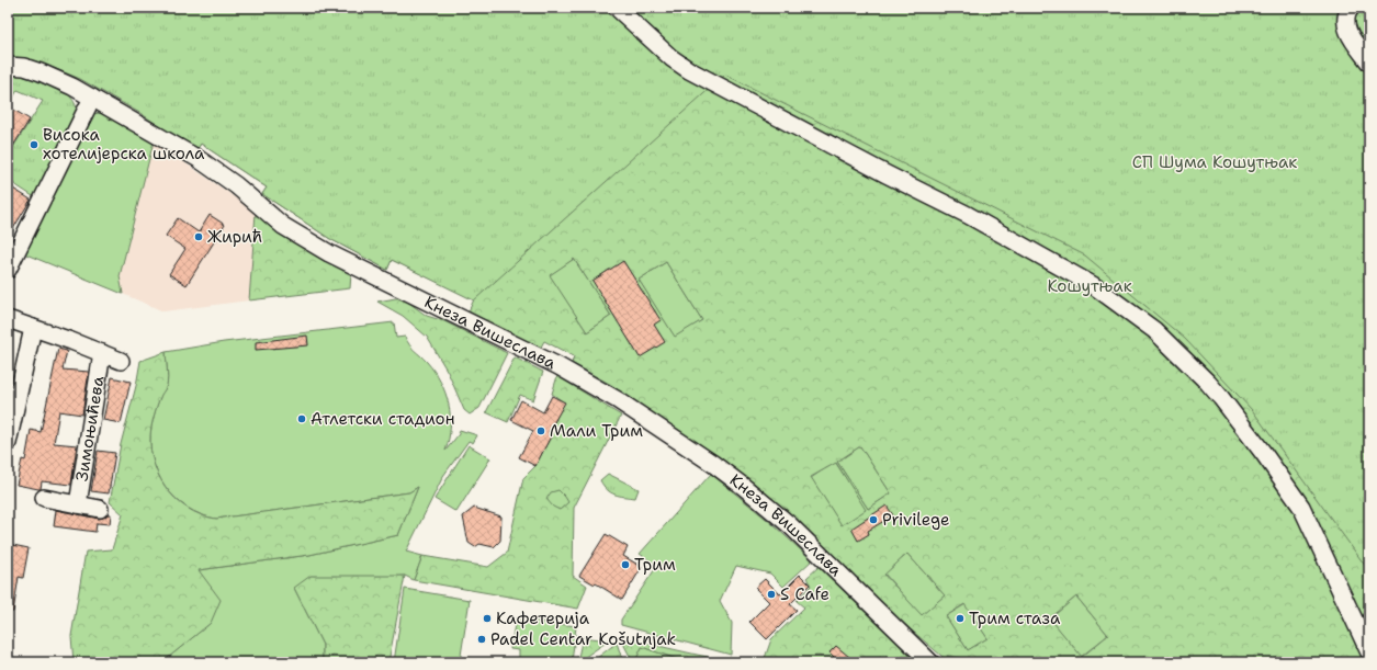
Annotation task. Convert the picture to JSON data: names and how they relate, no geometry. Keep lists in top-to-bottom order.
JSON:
{
  "streets": {
    "street": ["Кнеза Вишеслава", "Зимоњићева"]
  },
  "parks": ["СП Шума Кошутњак", "Кошутњак"],
  "places": [
    "Висока хотелијерска школа",
    "Жирић",
    "Атлетски стадион",
    "Мали Трим",
    "Privilege",
    "Трим",
    "S Cafe",
    "Кафетерија",
    "Трим стаза",
    "Padel Centar Košutnjak"
  ]
}
